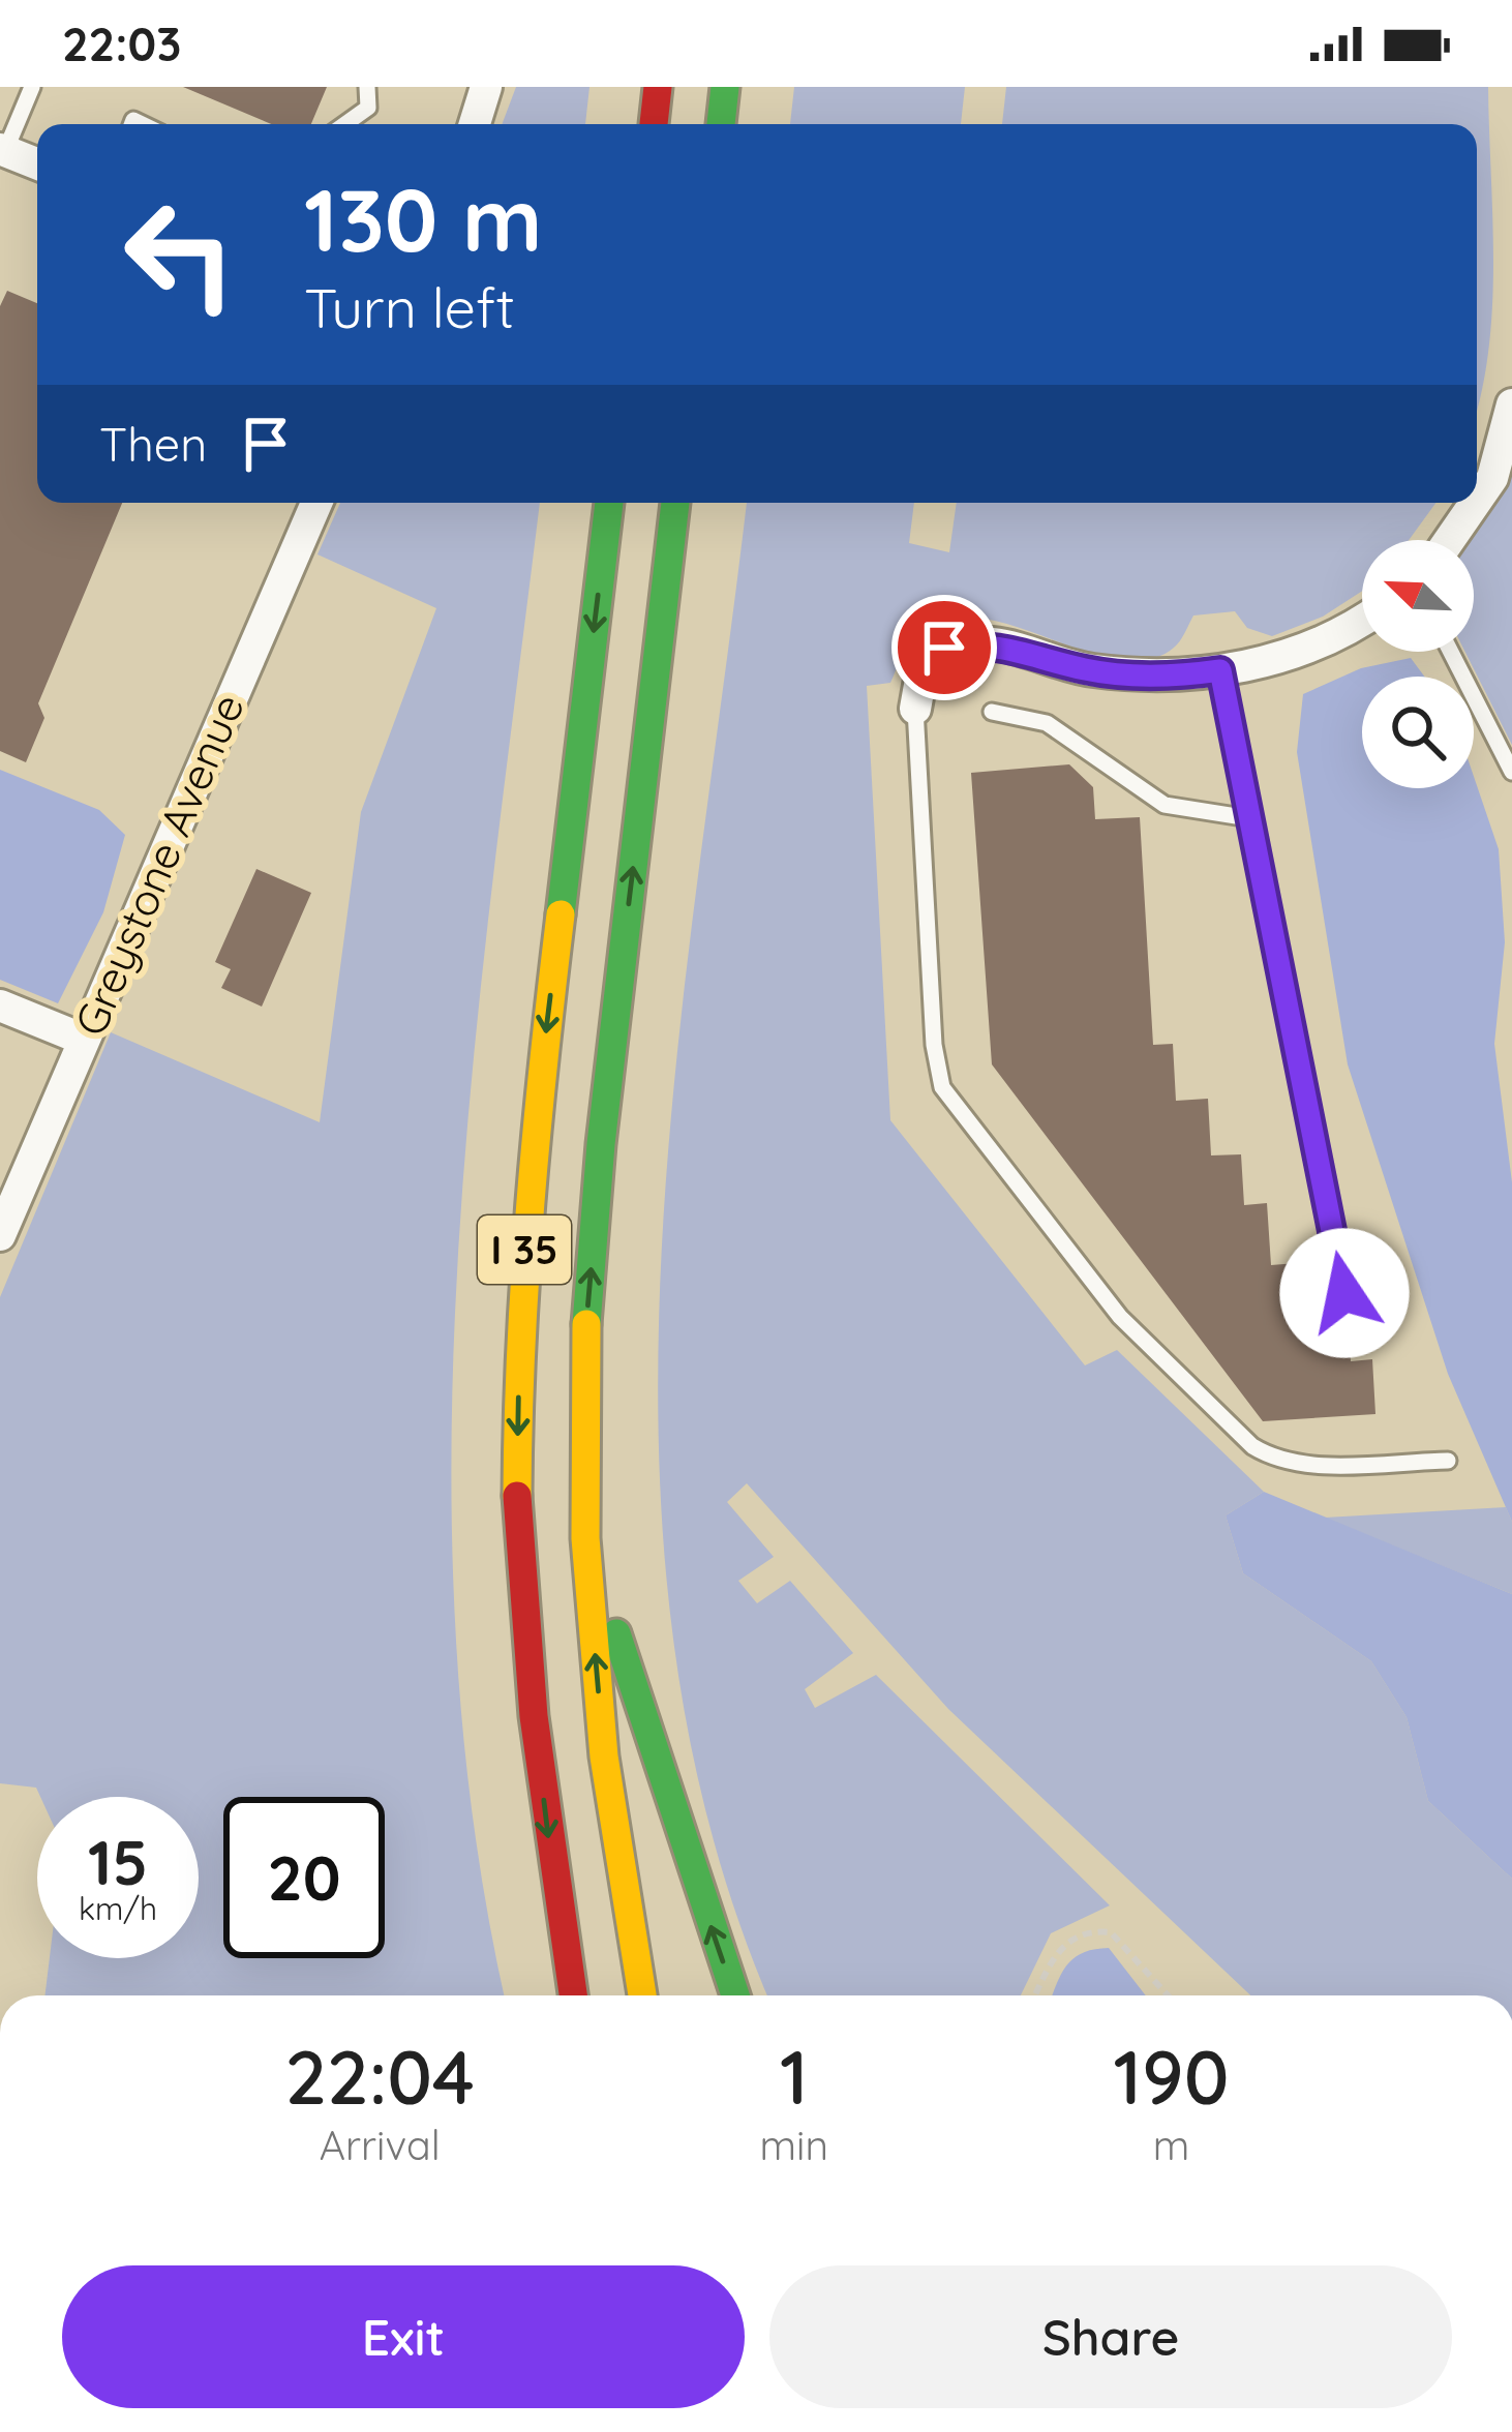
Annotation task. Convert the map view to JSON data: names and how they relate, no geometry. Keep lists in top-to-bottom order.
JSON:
{
  "streets": {
    "highway": ["I 35"],
    "street": ["Greystone Avenue"]
  },
  "north": "top left",
  "page": {
    "status": "22:03",
    "turn": ["130 m", "Turn left"],
    "then": "Then",
    "speed": "15 km/h",
    "limit": "20",
    "eta": [
      "22:04",
      "Arrival",
      "1",
      "min",
      "190",
      "m"
    ],
    "buttons": ["Exit", "Share"]
  }
}
